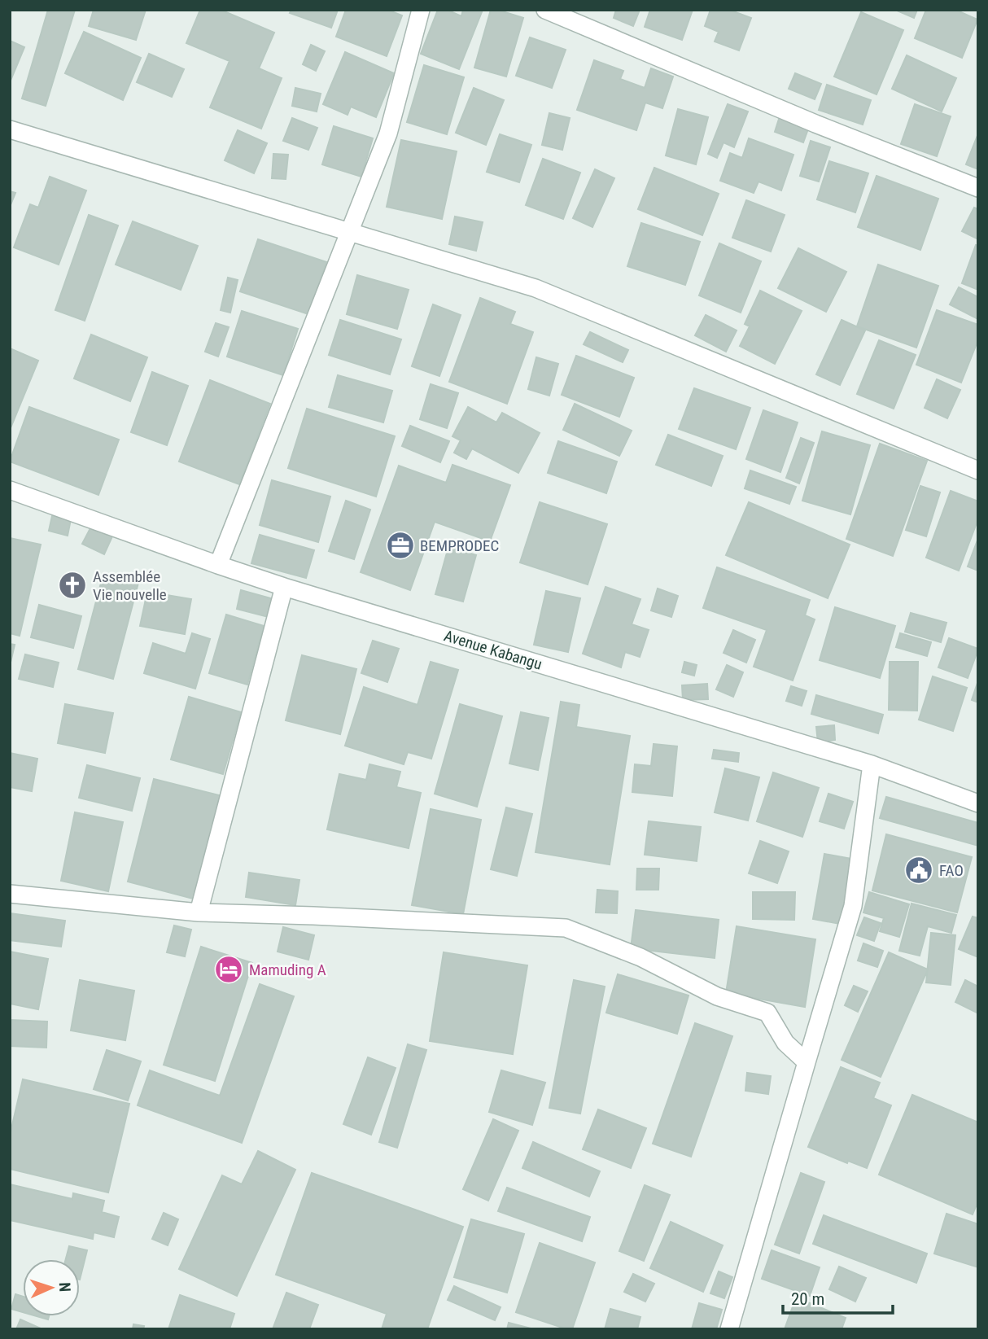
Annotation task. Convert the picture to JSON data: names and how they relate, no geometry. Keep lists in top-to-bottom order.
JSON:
{
  "streets": {
    "street": ["Avenue Kabangu"]
  },
  "places": {
    "office": ["BEMPRODEC"],
    "church": ["Assemblée Vie nouvelle"],
    "public building": ["FAO"],
    "hotel": ["Mamuding A"]
  },
  "scale_bar": "20 m",
  "north": "right"
}
